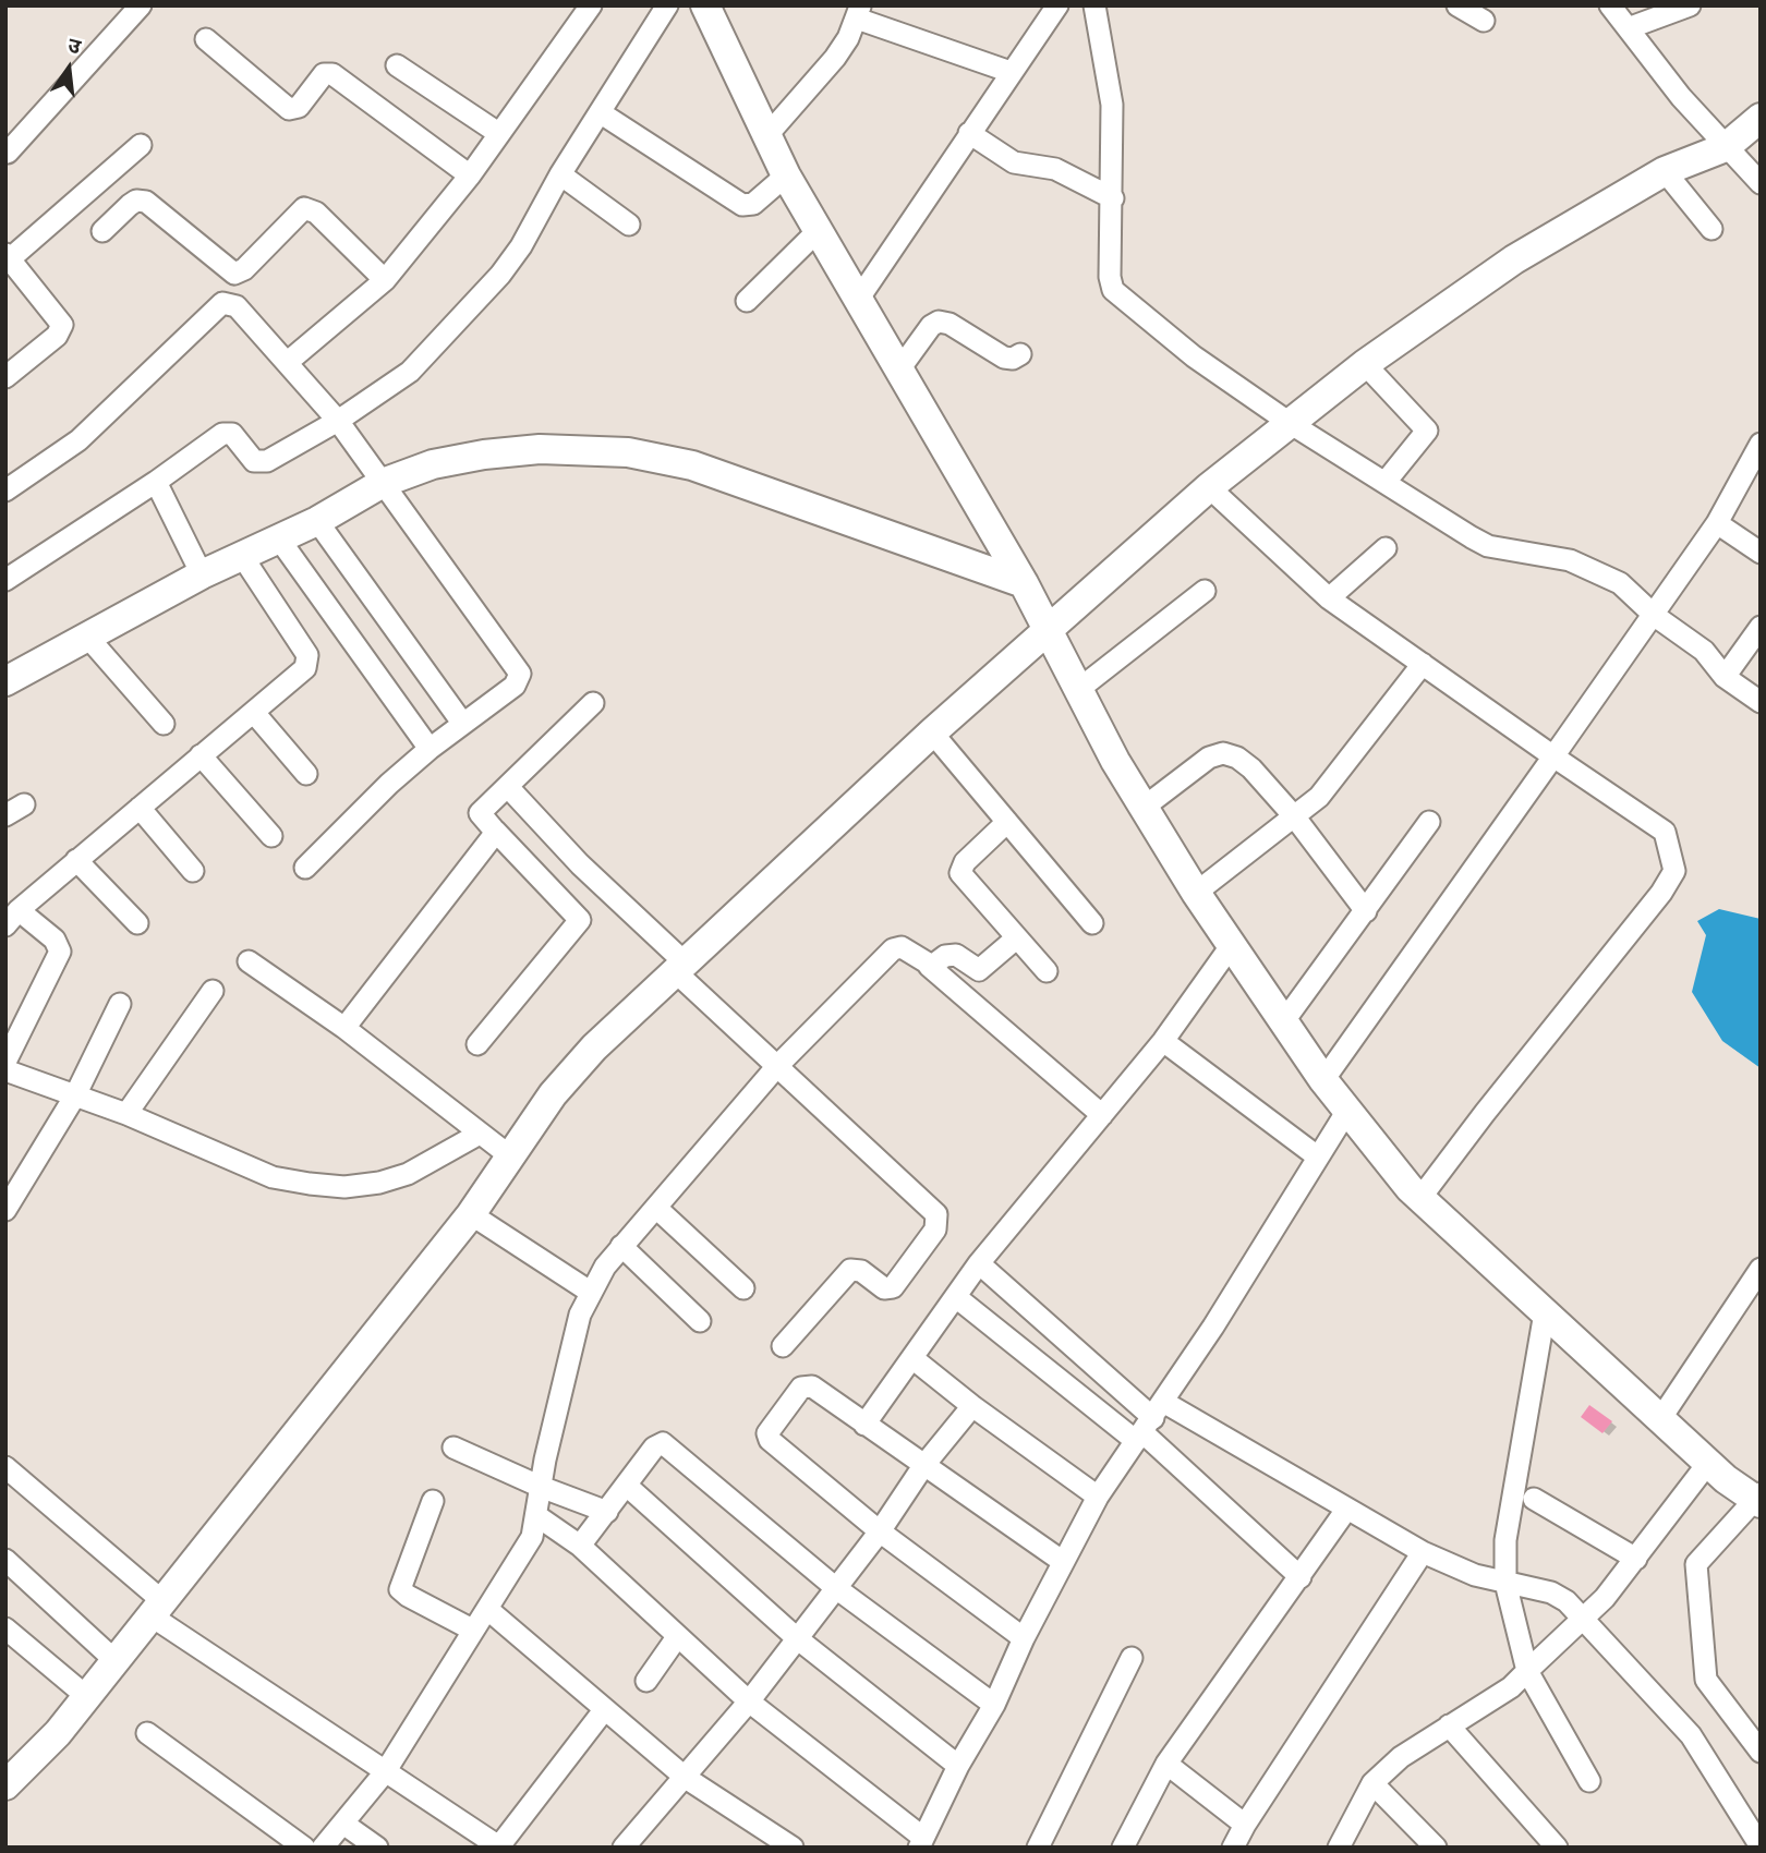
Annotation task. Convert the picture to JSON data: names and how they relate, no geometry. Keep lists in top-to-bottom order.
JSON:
{
  "north": "top"
}
